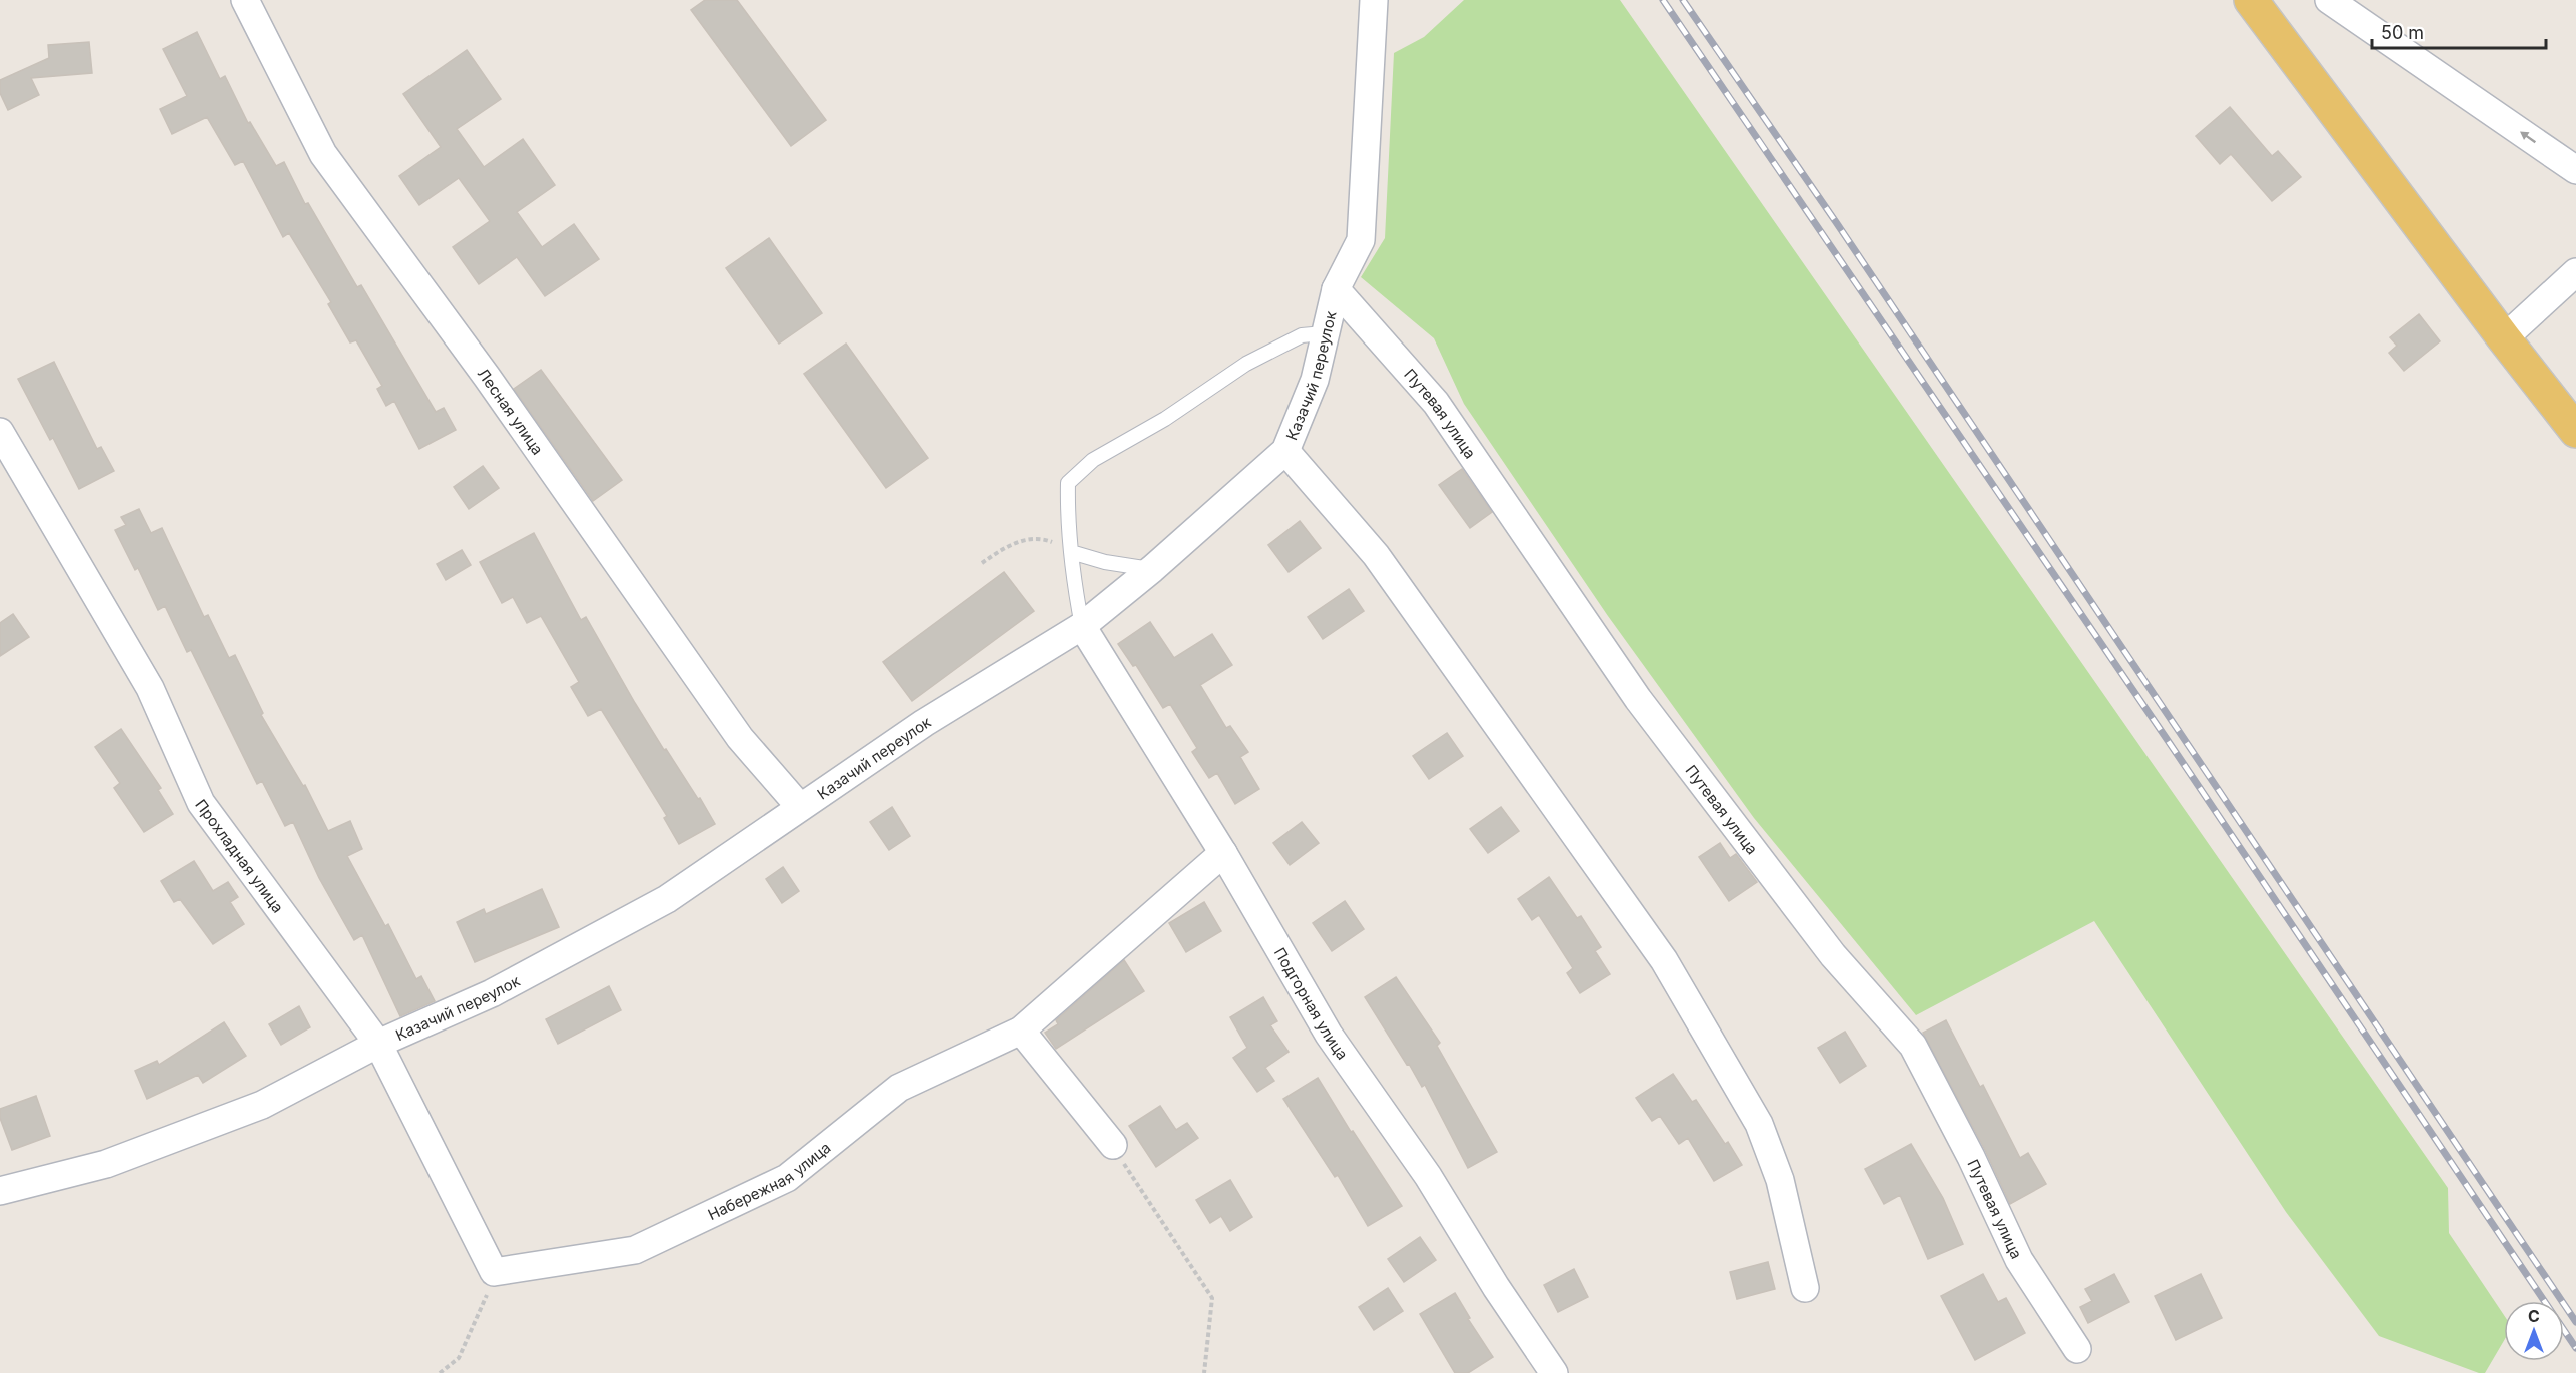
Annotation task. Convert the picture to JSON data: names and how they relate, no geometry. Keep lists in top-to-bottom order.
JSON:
{
  "streets": {
    "street": [
      "Казачий переулок",
      "Лесная улица",
      "Путевая улица",
      "Прохладная улица",
      "Подгорная улица",
      "Набережная улица"
    ]
  },
  "crossings": [
    ["Казачий переулок", "Лесная улица"],
    ["Казачий переулок", "Путевая улица"],
    ["Казачий переулок", "Прохладная улица"],
    ["Казачий переулок", "Подгорная улица"],
    ["Прохладная улица", "Набережная улица"],
    ["Подгорная улица", "Набережная улица"]
  ],
  "scale_bar": "50 m",
  "north": "top"
}
